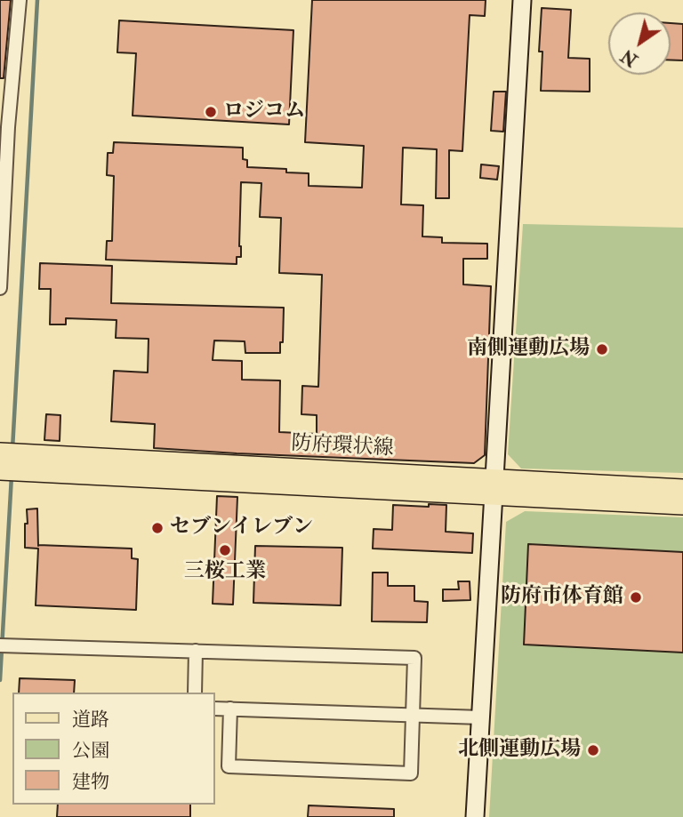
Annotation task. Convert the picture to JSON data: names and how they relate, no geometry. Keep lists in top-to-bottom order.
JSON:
{
  "streets": {
    "main road": ["防府環状線"]
  },
  "places": [
    "ロジコム",
    "南側運動広場",
    "セブンイレブン",
    "三桜工業",
    "防府市体育館",
    "北側運動広場"
  ],
  "legend": ["道路", "公園", "建物"],
  "north": "bottom left"
}
